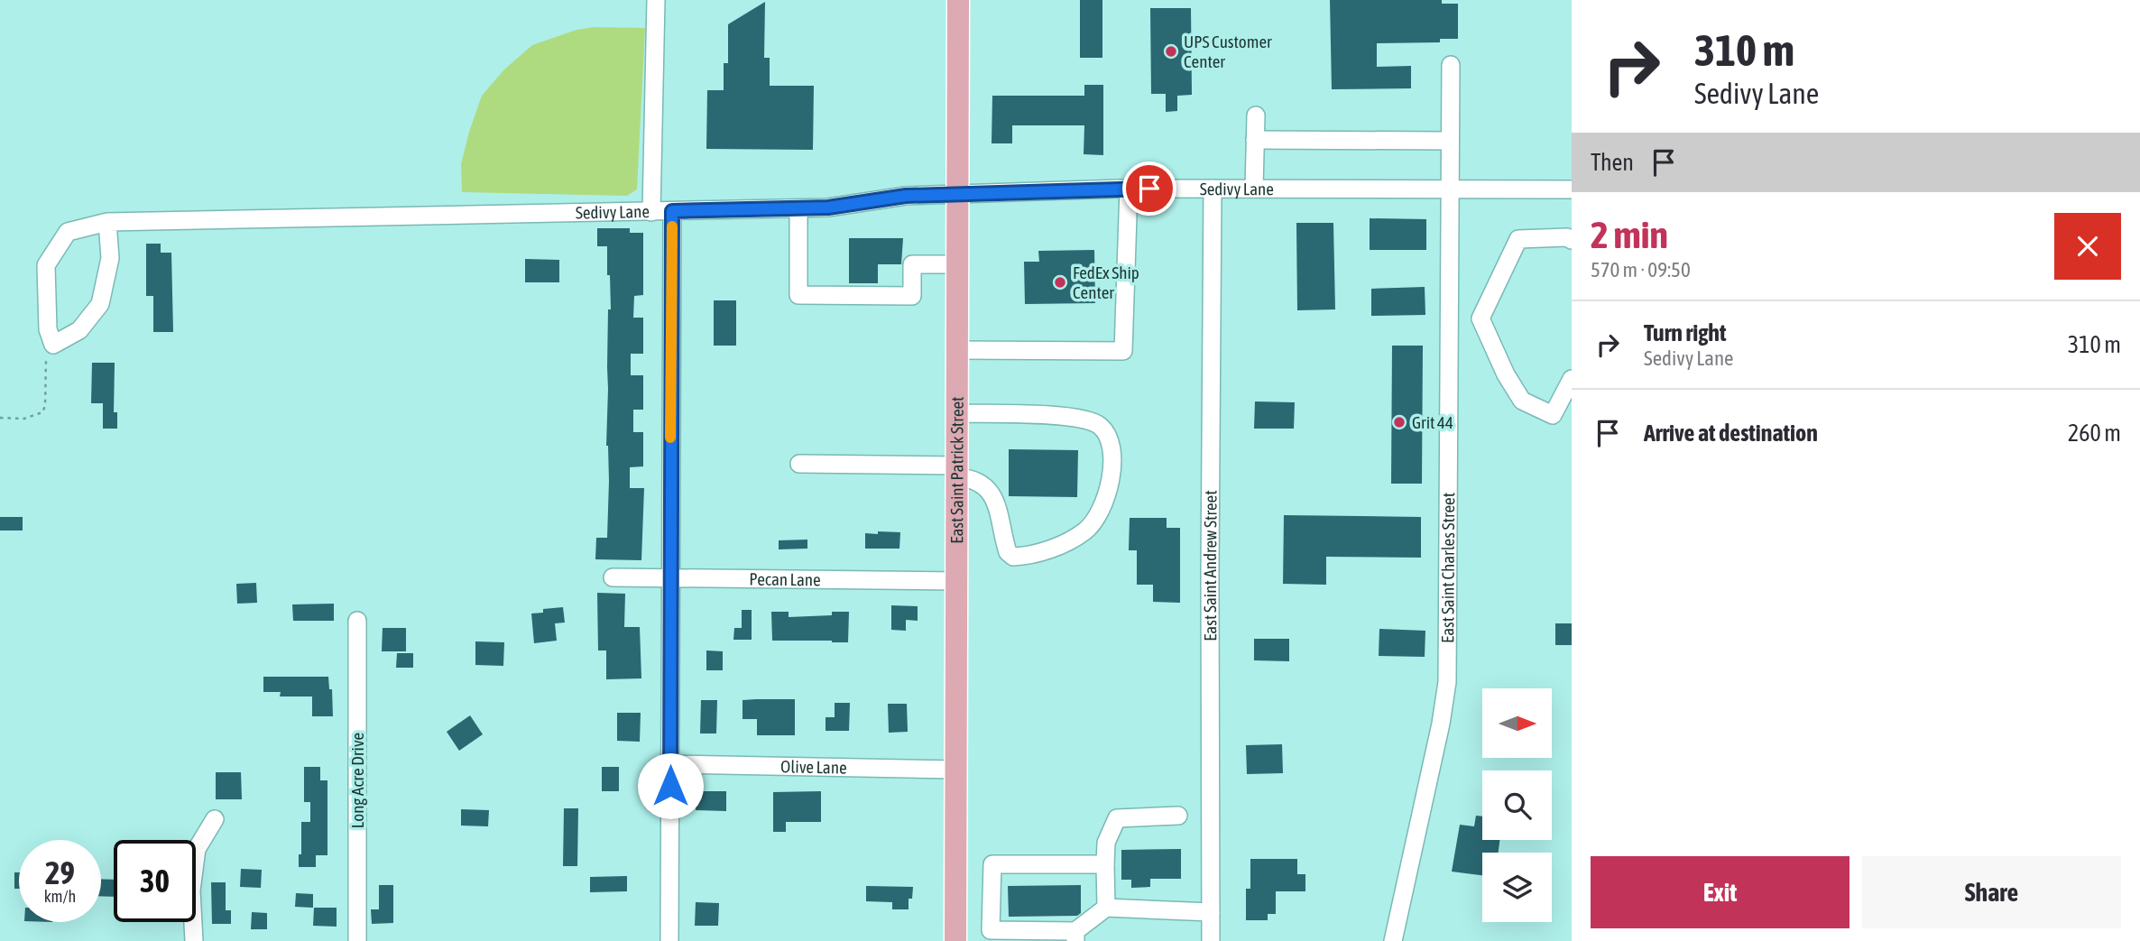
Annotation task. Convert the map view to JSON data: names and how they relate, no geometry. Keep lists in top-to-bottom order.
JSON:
{
  "streets": {
    "main road": ["East Saint Patrick Street"],
    "street": [
      "Sedivy Lane",
      "East Saint Andrew Street",
      "East Saint Charles Street",
      "Pecan Lane",
      "Olive Lane",
      "Long Acre Drive"
    ]
  },
  "crossings": [
    ["Sedivy Lane", "East Saint Patrick Street"],
    ["Sedivy Lane", "East Saint Andrew Street"],
    ["Sedivy Lane", "East Saint Charles Street"],
    ["East Saint Patrick Street", "Pecan Lane"],
    ["East Saint Patrick Street", "Olive Lane"]
  ],
  "places": ["UPS Customer Center", "FedEx Ship Center", "Grit 44"],
  "north": "right",
  "page": {
    "turn": ["310 m", "Sedivy Lane"],
    "then": "Then",
    "heading": ["2 min", "570 m · 09:50"],
    "list": [
      {
        "name": "Turn right",
        "note": "Sedivy Lane",
        "value": "310 m"
      },
      {
        "name": "Arrive at destination",
        "value": "260 m"
      }
    ],
    "speed": "29 km/h",
    "limit": "30",
    "buttons": ["Exit", "Share"]
  }
}
